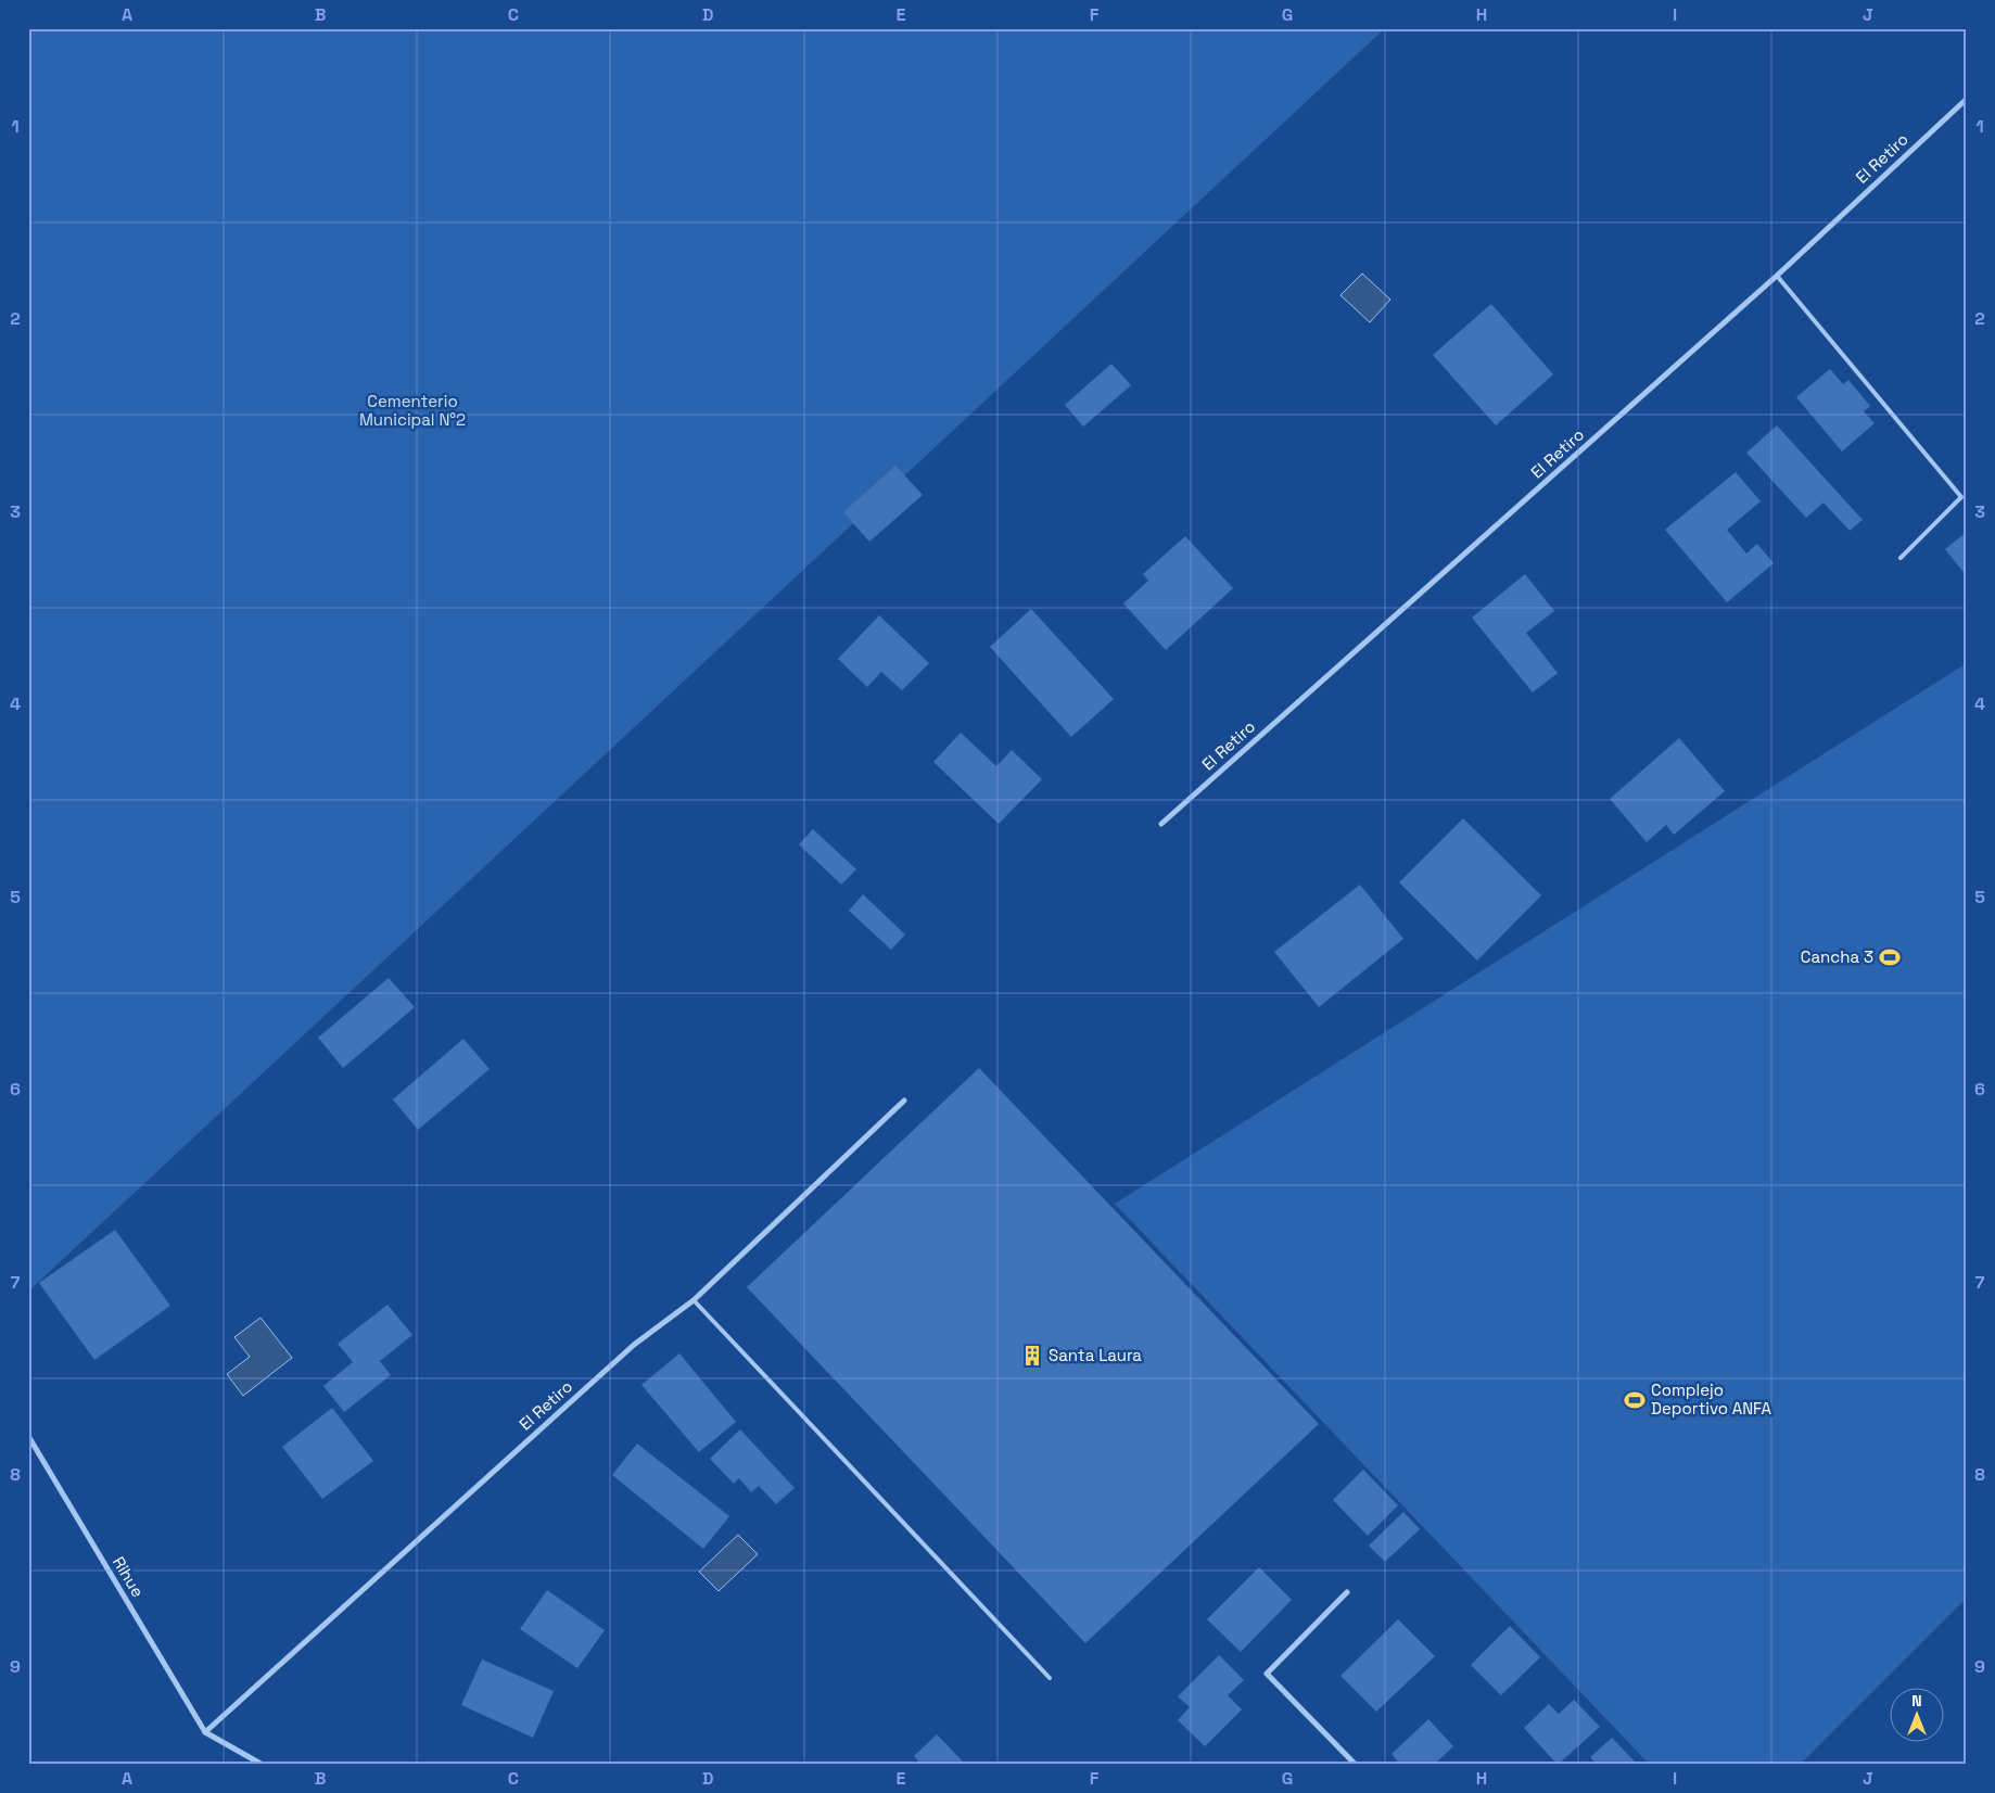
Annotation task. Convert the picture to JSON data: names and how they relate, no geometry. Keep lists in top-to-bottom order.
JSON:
{
  "streets": {
    "street": ["El Retiro", "Rihue"]
  },
  "crossings": [
    ["El Retiro", "Rihue"]
  ],
  "parks": ["Cementerio Municipal N°2"],
  "places": {
    "sports": ["Cancha 3", "Complejo Deportivo ANFA"],
    "building": ["Santa Laura"]
  },
  "north": "top",
  "grid": {
    "columns": [
      "A",
      "B",
      "C",
      "D",
      "E",
      "F",
      "G",
      "H",
      "I",
      "J"
    ],
    "rows": [
      "1",
      "2",
      "3",
      "4",
      "5",
      "6",
      "7",
      "8",
      "9"
    ]
  }
}
